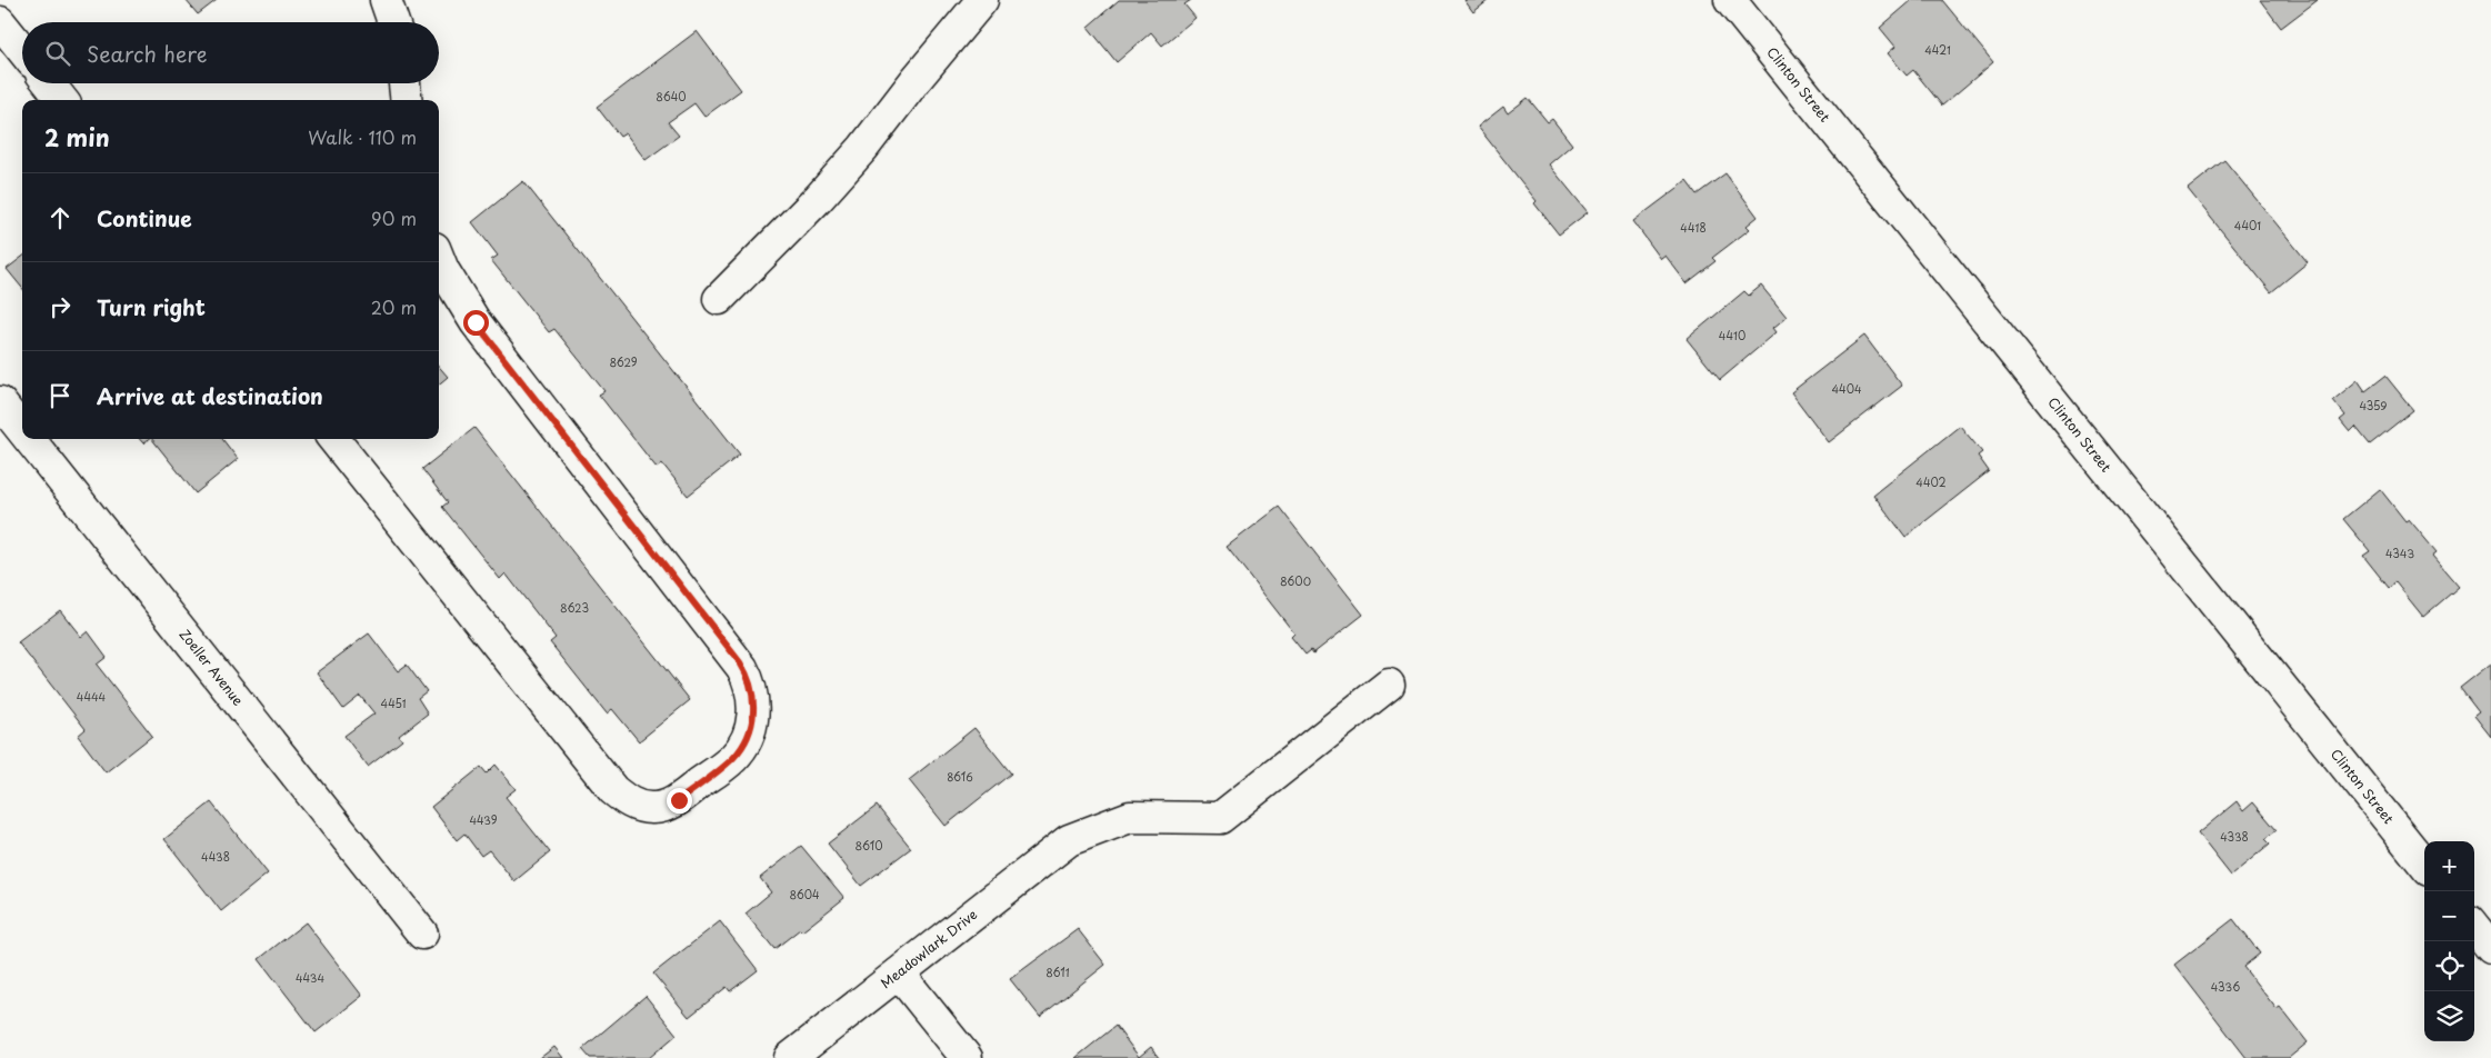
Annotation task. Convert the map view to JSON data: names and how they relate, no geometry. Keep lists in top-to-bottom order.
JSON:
{
  "streets": {
    "street": ["Clinton Street", "Zoeller Avenue", "Meadowlark Drive"]
  },
  "house_numbers": [
    "4421",
    "8640",
    "4401",
    "4418",
    "4410",
    "8629",
    "4404",
    "4359",
    "4402",
    "4343",
    "8600",
    "8623",
    "4444",
    "4451",
    "8616",
    "4439",
    "4338",
    "8610",
    "4438",
    "8604",
    "8611",
    "4434",
    "4336"
  ],
  "page": {
    "search": "Search here",
    "heading": ["2 min", "Walk · 110 m"],
    "list": [
      ["Continue", "90 m"],
      ["Turn right", "20 m"],
      "Arrive at destination"
    ],
    "map_buttons": ["+", "−"]
  }
}
